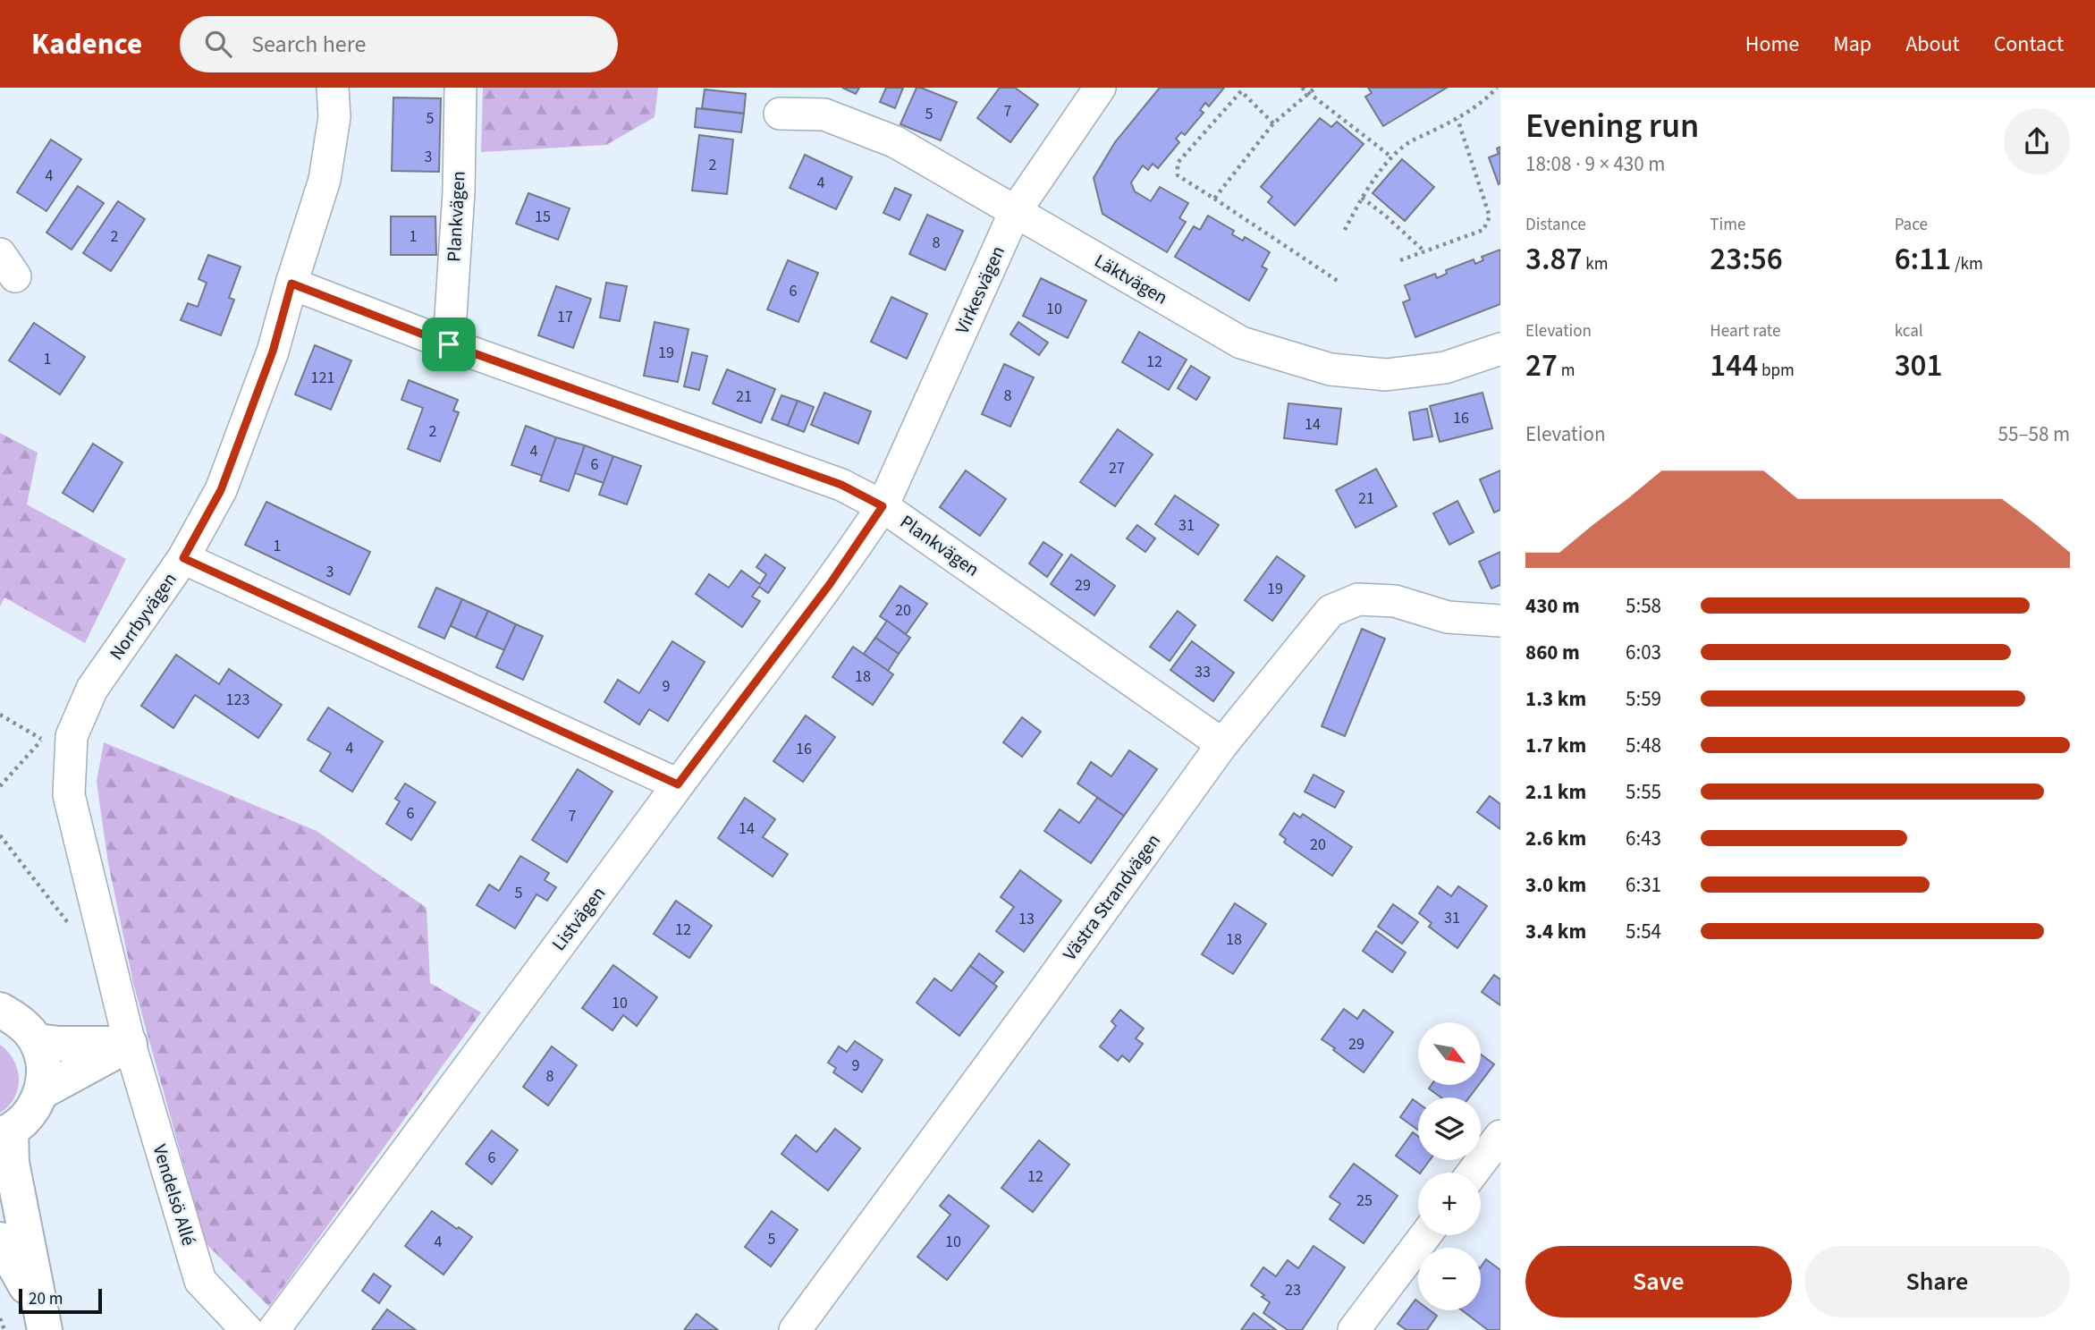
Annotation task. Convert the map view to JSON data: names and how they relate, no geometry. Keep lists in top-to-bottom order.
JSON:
{
  "streets": {
    "street": [
      "Plankvägen",
      "Läktvägen",
      "Virkesvägen",
      "Norrbyvägen",
      "Västra Strandvägen",
      "Listvägen",
      "Vendelsö Allé"
    ]
  },
  "crossings": [
    ["Plankvägen", "Virkesvägen"],
    ["Plankvägen", "Norrbyvägen"],
    ["Plankvägen", "Västra Strandvägen"],
    ["Plankvägen", "Listvägen"],
    ["Läktvägen", "Virkesvägen"],
    ["Virkesvägen", "Listvägen"],
    ["Norrbyvägen", "Vendelsö Allé"]
  ],
  "house_numbers": [
    "7",
    "5",
    "5",
    "3",
    "2",
    "4",
    "4",
    "15",
    "2",
    "1",
    "8",
    "6",
    "10",
    "17",
    "19",
    "1",
    "12",
    "121",
    "8",
    "21",
    "16",
    "14",
    "2",
    "4",
    "6",
    "27",
    "21",
    "31",
    "1",
    "3",
    "29",
    "19",
    "20",
    "33",
    "18",
    "9",
    "123",
    "4",
    "16",
    "6",
    "7",
    "14",
    "20",
    "5",
    "31",
    "13",
    "12",
    "18",
    "10",
    "29",
    "9",
    "8",
    "6",
    "12",
    "25",
    "5",
    "4",
    "10",
    "23"
  ],
  "scale_bar": "20 m",
  "north": "bottom right",
  "page": {
    "header": "Kadence",
    "search": "Search here",
    "nav": [
      "Home",
      "Map",
      "About",
      "Contact"
    ],
    "heading": ["Evening run", "18:08 · 9 × 430 m"],
    "stats": [
      ["Distance", "3.87 km"],
      ["Time", "23:56"],
      ["Pace", "6:11 /km"],
      ["Elevation", "27 m"],
      ["Heart rate", "144 bpm"],
      ["kcal", "301"]
    ],
    "chart": ["Elevation", "55–58 m"],
    "list": [
      {
        "name": "430 m",
        "note": "5:58"
      },
      {
        "name": "860 m",
        "note": "6:03"
      },
      {
        "name": "1.3 km",
        "note": "5:59"
      },
      {
        "name": "1.7 km",
        "note": "5:48"
      },
      {
        "name": "2.1 km",
        "note": "5:55"
      },
      {
        "name": "2.6 km",
        "note": "6:43"
      },
      {
        "name": "3.0 km",
        "note": "6:31"
      },
      {
        "name": "3.4 km",
        "note": "5:54"
      }
    ],
    "map_buttons": ["+", "−"],
    "buttons": ["Save", "Share"],
    "scale": "20 m"
  }
}
